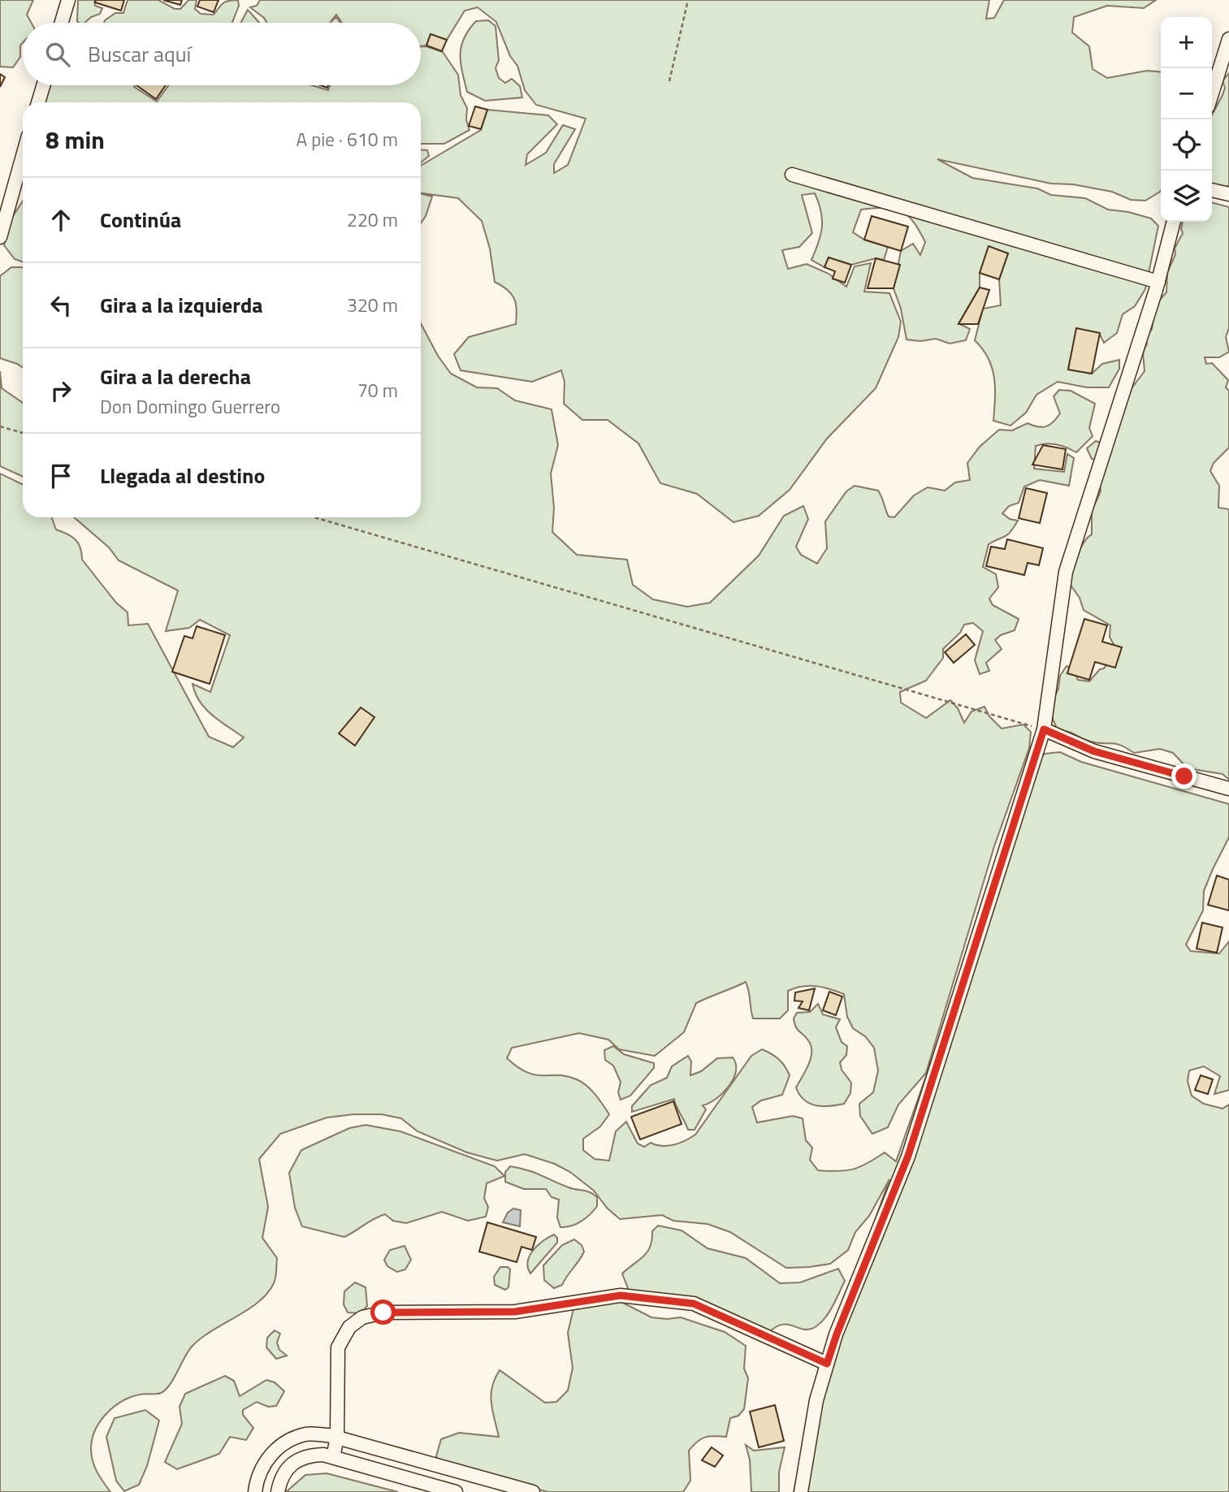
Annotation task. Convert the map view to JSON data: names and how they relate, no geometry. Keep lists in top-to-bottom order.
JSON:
{
  "page": {
    "map_buttons": ["+", "−"],
    "search": "Buscar aquí",
    "heading": ["8 min", "A pie · 610 m"],
    "list": [
      ["Continúa", "220 m"],
      ["Gira a la izquierda", "320 m"],
      ["Gira a la derecha", "Don Domingo Guerrero", "70 m"],
      "Llegada al destino"
    ]
  }
}
